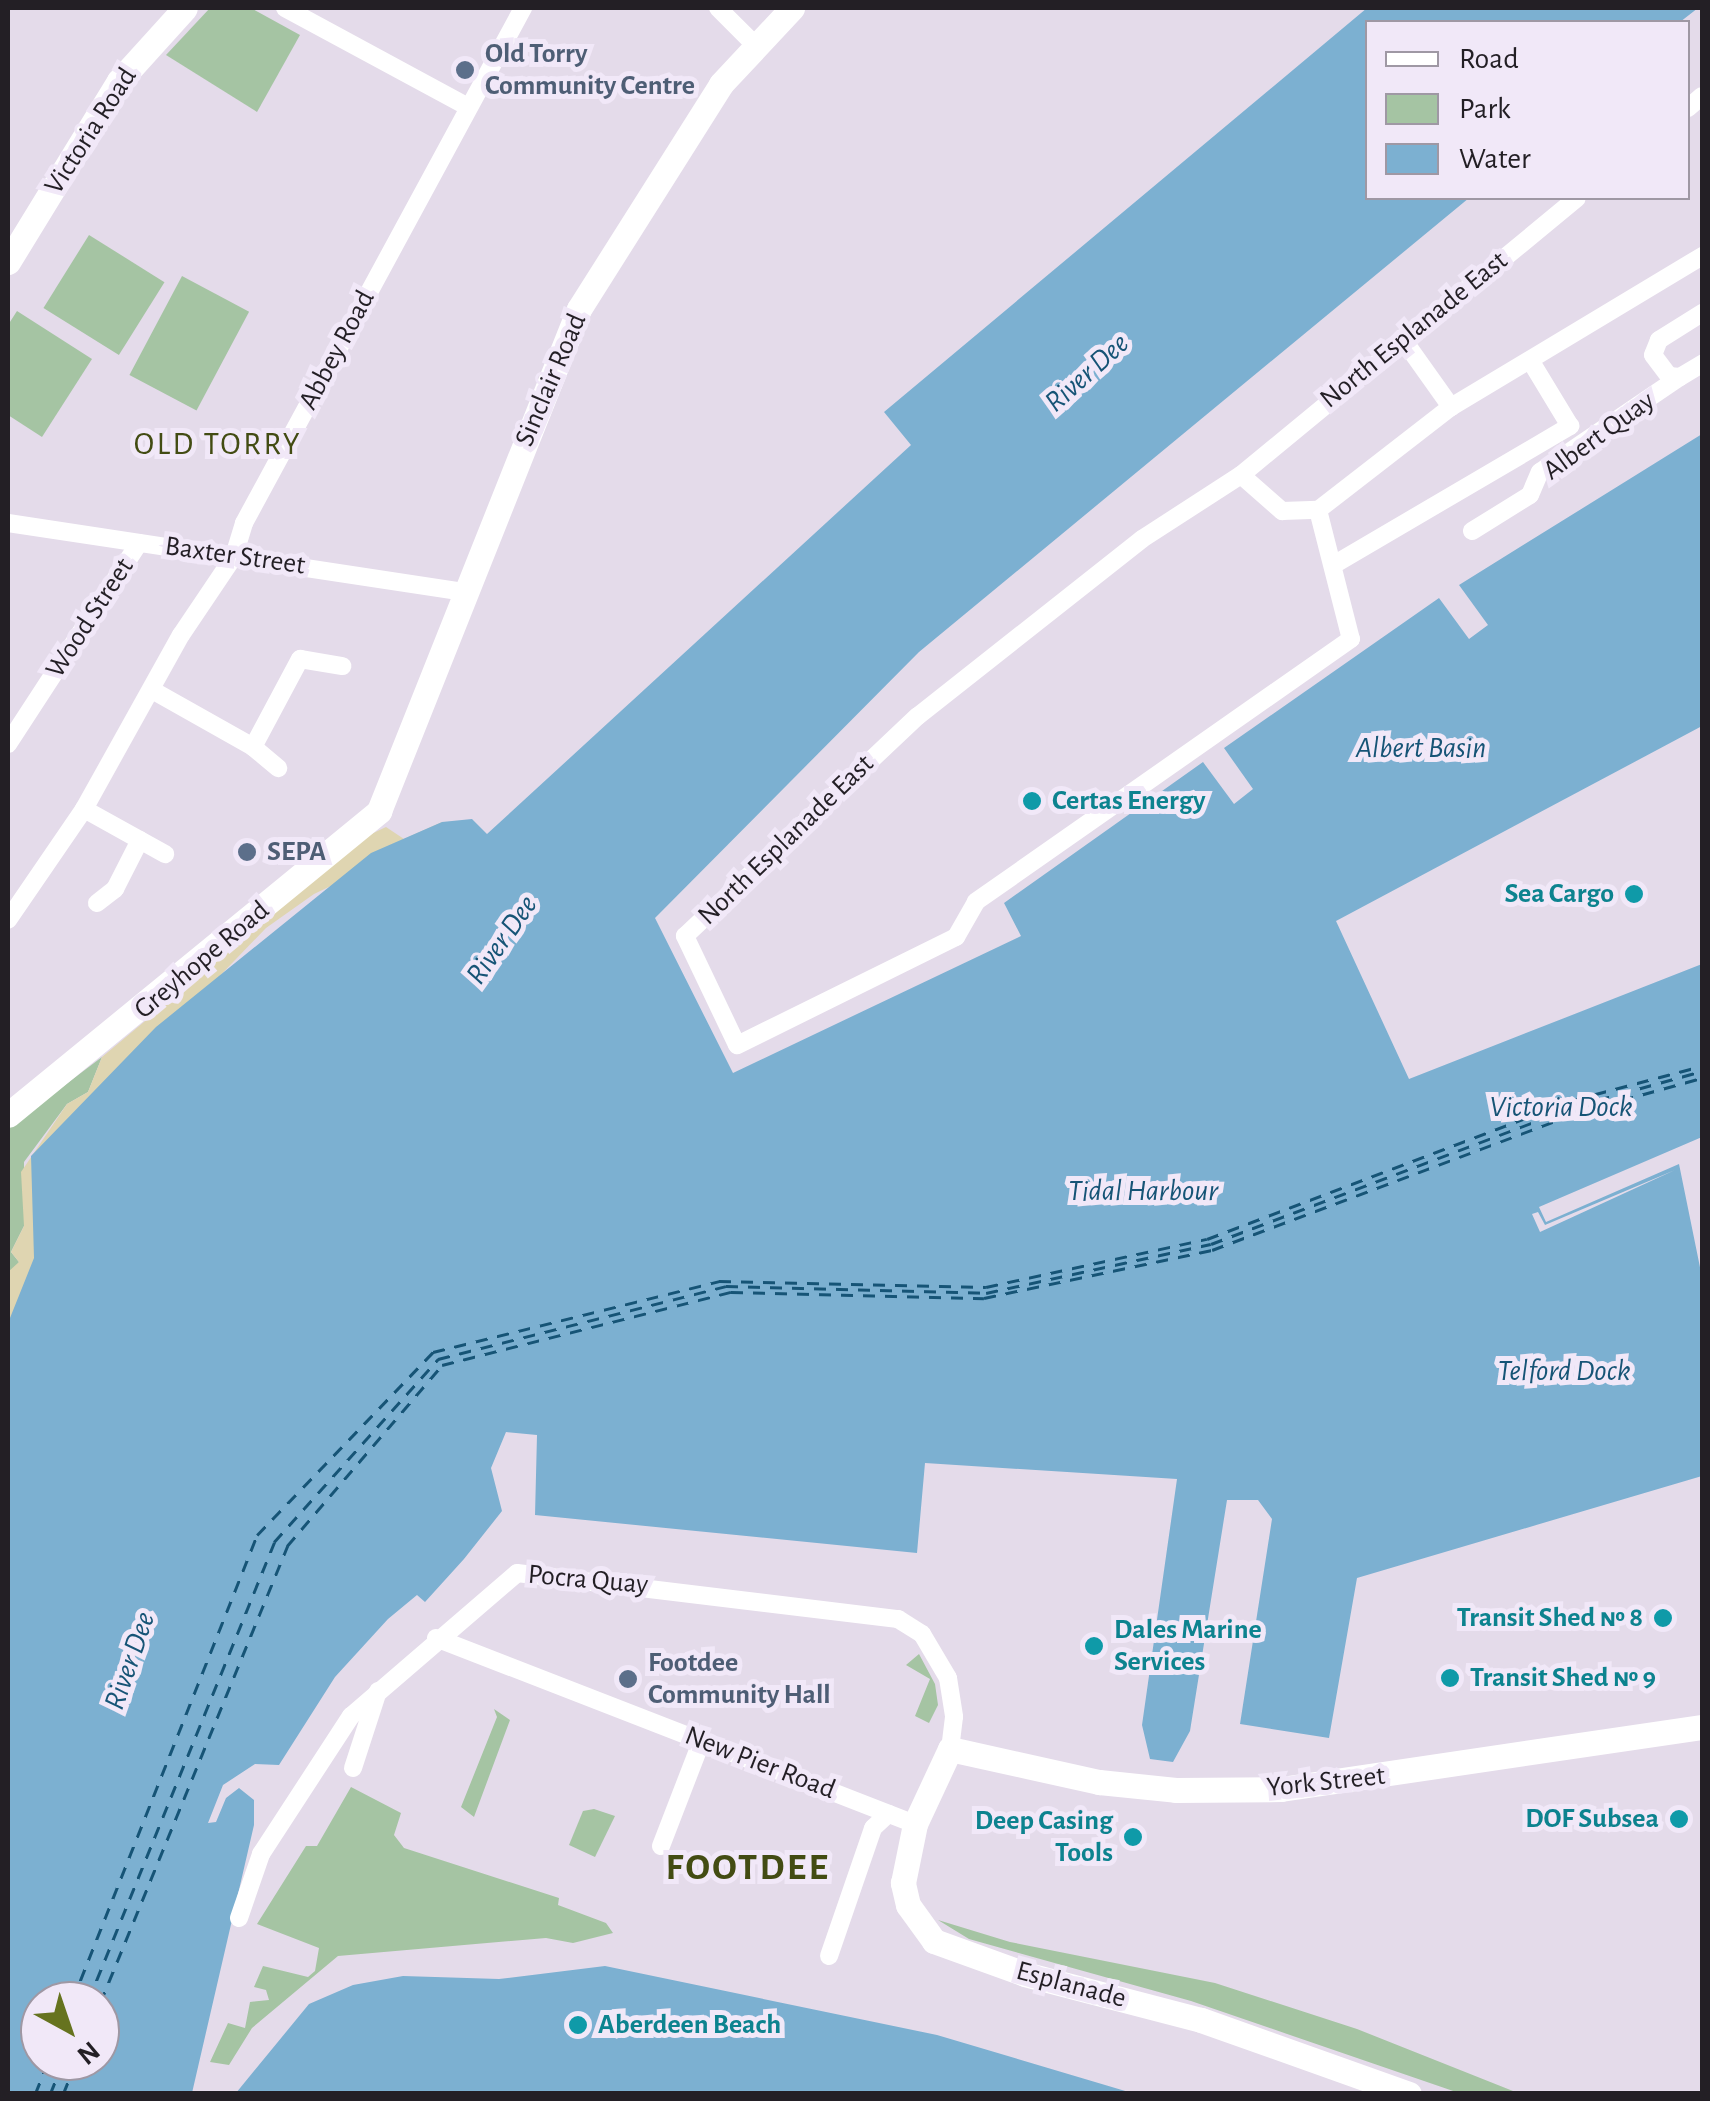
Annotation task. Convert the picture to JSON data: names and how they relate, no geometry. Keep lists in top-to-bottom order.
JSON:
{
  "streets": {
    "street": [
      "Victoria Road",
      "North Esplanade East",
      "Abbey Road",
      "Sinclair Road",
      "Albert Quay",
      "Baxter Street",
      "Wood Street",
      "Greyhope Road",
      "Pocra Quay",
      "New Pier Road",
      "York Street",
      "Esplanade"
    ]
  },
  "crossings": [
    ["Abbey Road", "Baxter Street"],
    ["Sinclair Road", "Baxter Street"],
    ["Sinclair Road", "Greyhope Road"],
    ["Baxter Street", "Wood Street"],
    ["Pocra Quay", "New Pier Road"],
    ["Pocra Quay", "York Street"],
    ["Pocra Quay", "Esplanade"],
    ["New Pier Road", "Esplanade"],
    ["York Street", "Esplanade"]
  ],
  "districts": ["OLD TORRY", "FOOTDEE"],
  "water": [
    "River Dee",
    "Albert Basin",
    "Victoria Dock",
    "Tidal Harbour",
    "Telford Dock"
  ],
  "places": [
    "Old Torry Community Centre",
    "Certas Energy",
    "SEPA",
    "Sea Cargo",
    "Transit Shed № 8",
    "Dales Marine Services",
    "Transit Shed № 9",
    "Footdee Community Hall",
    "DOF Subsea",
    "Deep Casing Tools",
    "Aberdeen Beach"
  ],
  "legend": ["Road", "Park", "Water"],
  "north": "bottom right"
}
